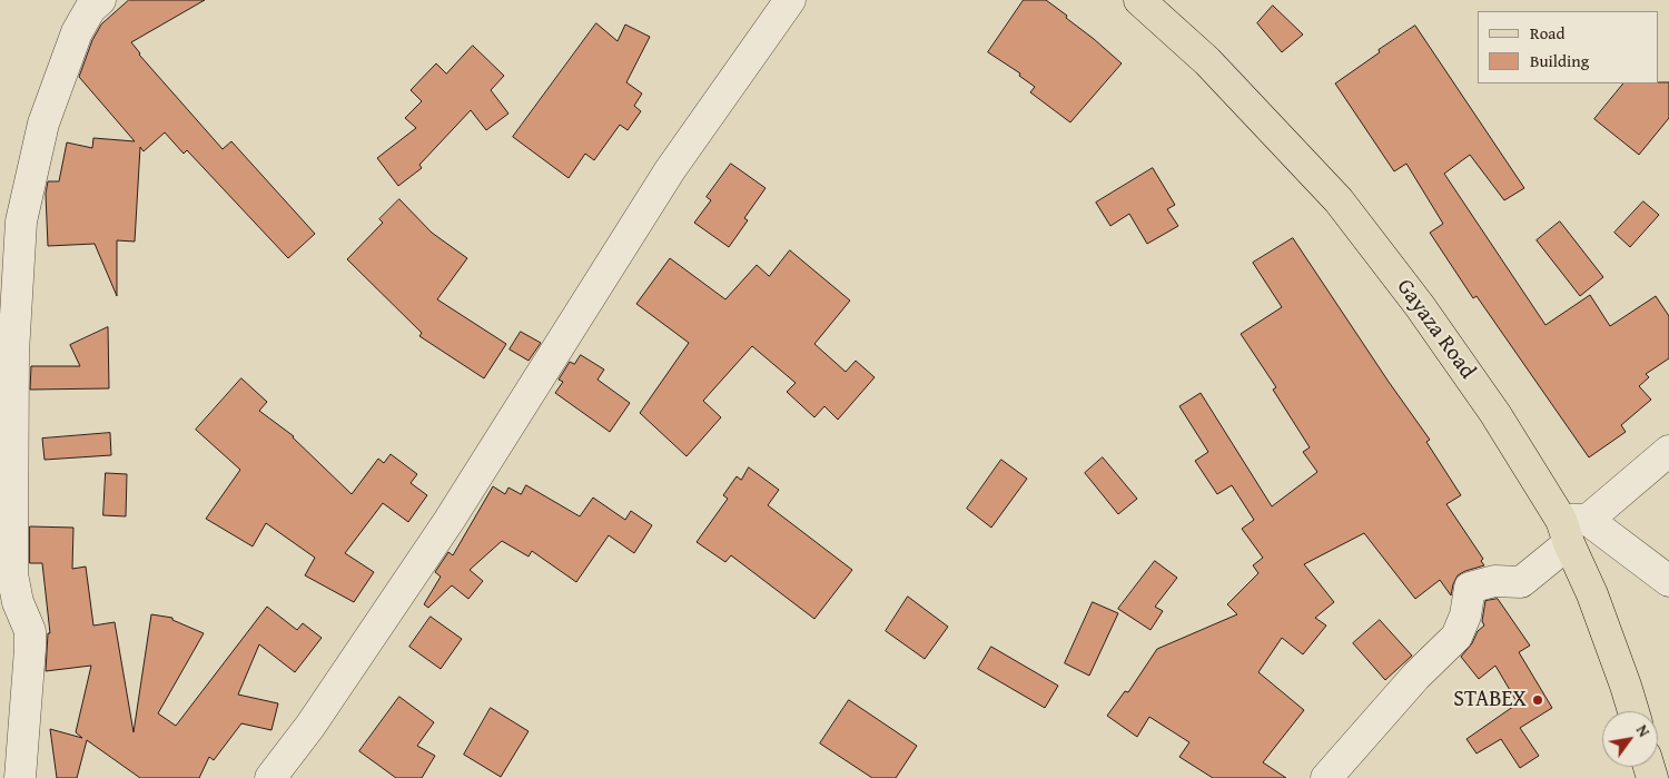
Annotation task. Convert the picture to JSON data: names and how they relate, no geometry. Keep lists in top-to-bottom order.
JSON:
{
  "streets": {
    "main road": ["Gayaza Road"]
  },
  "places": ["STABEX"],
  "legend": ["Road", "Building"],
  "north": "top right"
}
